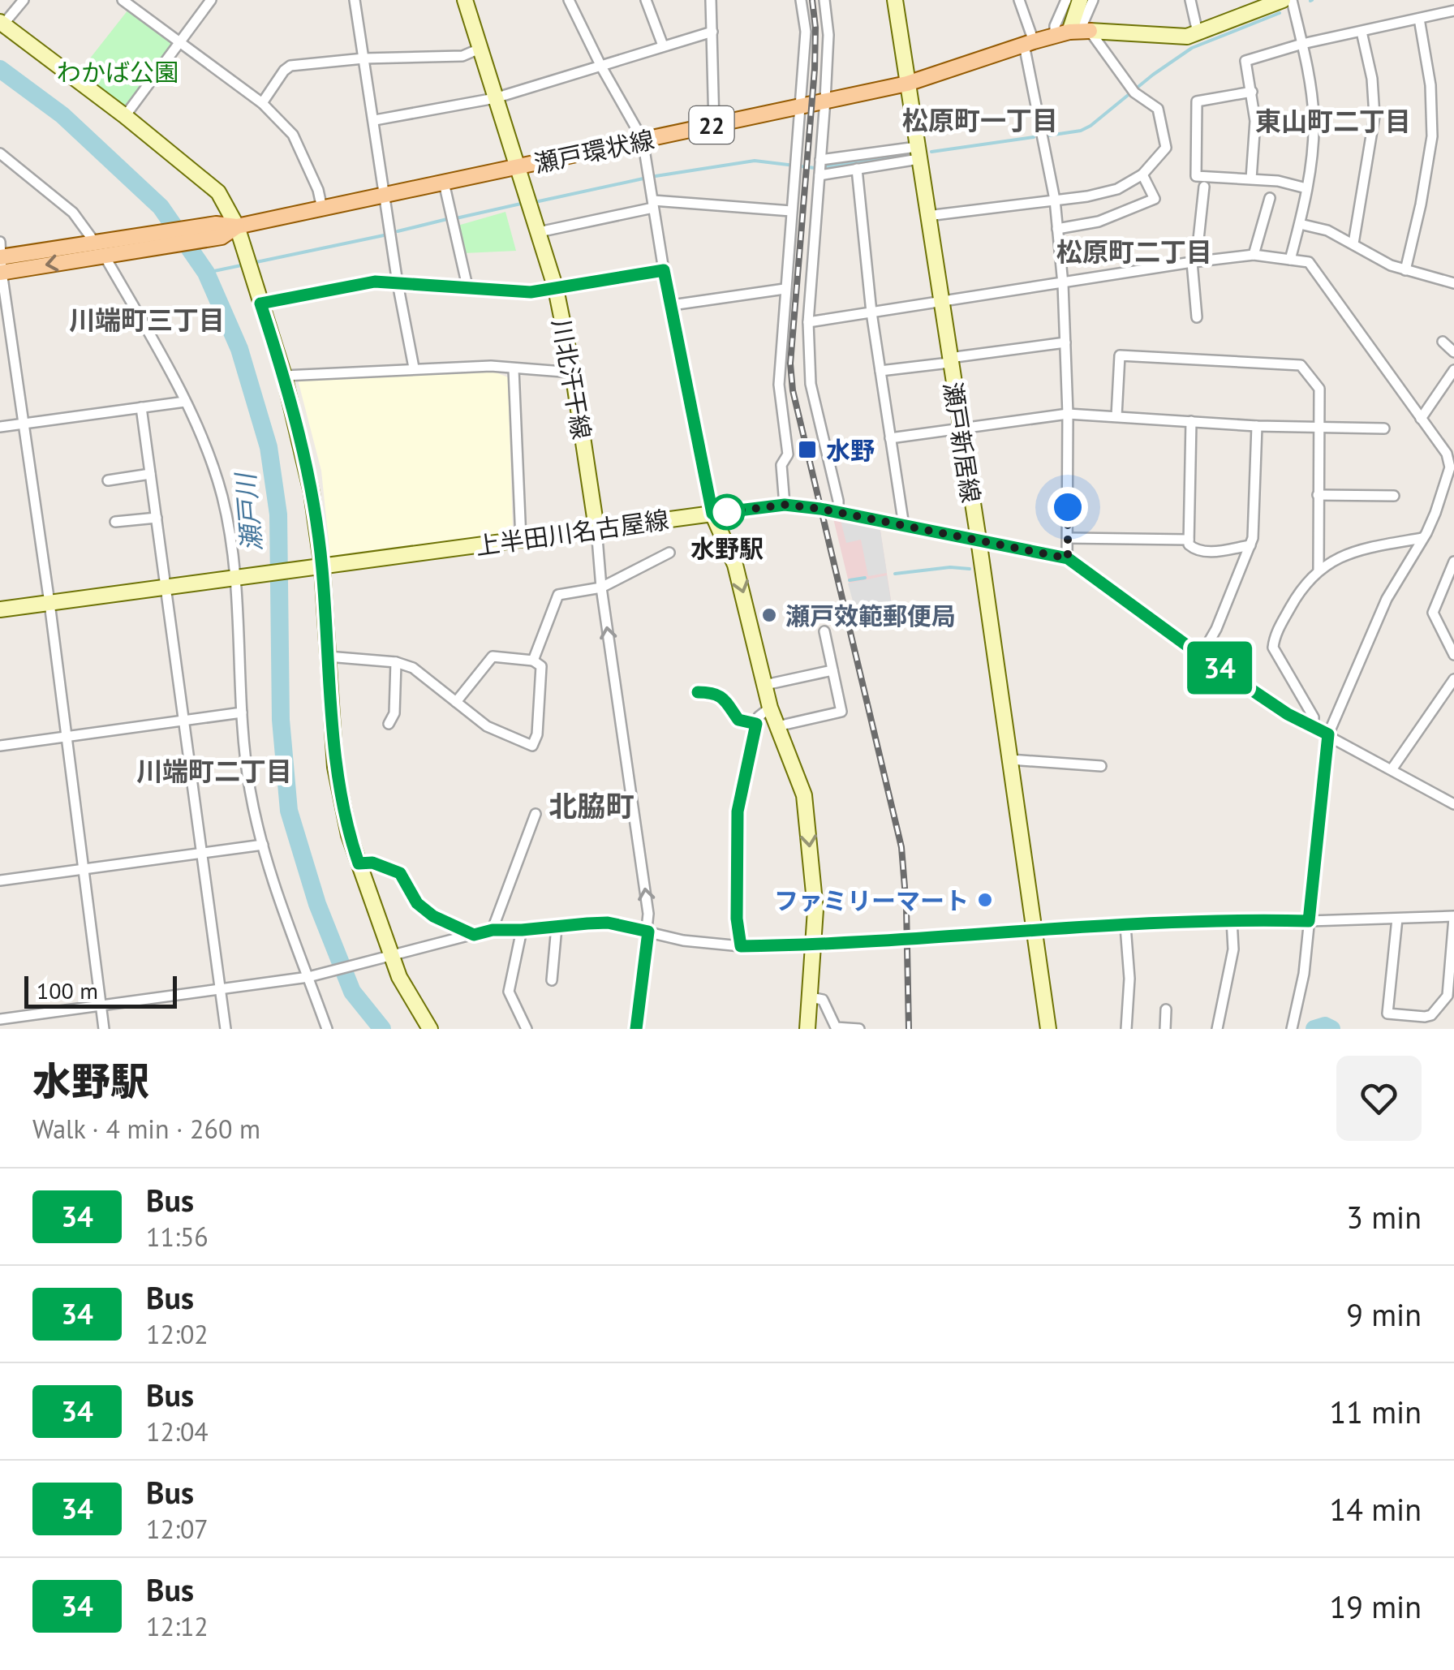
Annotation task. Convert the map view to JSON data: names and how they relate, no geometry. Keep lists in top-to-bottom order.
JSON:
{
  "streets": {
    "main road": ["22", "瀬戸環状線"],
    "street": ["川北汗干線", "瀬戸新居線", "上半田川名古屋線"]
  },
  "crossings": [
    ["瀬戸環状線", "川北汗干線"],
    ["瀬戸環状線", "瀬戸新居線"],
    ["川北汗干線", "上半田川名古屋線"]
  ],
  "districts": [
    "松原町一丁目",
    "東山町二丁目",
    "松原町二丁目",
    "川端町三丁目",
    "川端町二丁目",
    "北脇町"
  ],
  "water": ["瀬戸川"],
  "parks": ["わかば公園"],
  "places": {
    "transit": ["水野"],
    "other": ["水野駅", "瀬戸效範郵便局", "ファミリーマート"]
  },
  "lines": ["bus line 34"],
  "scale_bar": "100 m",
  "page": {
    "on_map": "34",
    "scale": "100 m",
    "heading": ["水野駅", "Walk · 4 min · 260 m"],
    "list": [
      {
        "mark": "34",
        "name": "Bus",
        "note": "11:56",
        "value": "3 min"
      },
      {
        "mark": "34",
        "name": "Bus",
        "note": "12:02",
        "value": "9 min"
      },
      {
        "mark": "34",
        "name": "Bus",
        "note": "12:04",
        "value": "11 min"
      },
      {
        "mark": "34",
        "name": "Bus",
        "note": "12:07",
        "value": "14 min"
      },
      {
        "mark": "34",
        "name": "Bus",
        "note": "12:12",
        "value": "19 min"
      }
    ]
  }
}
